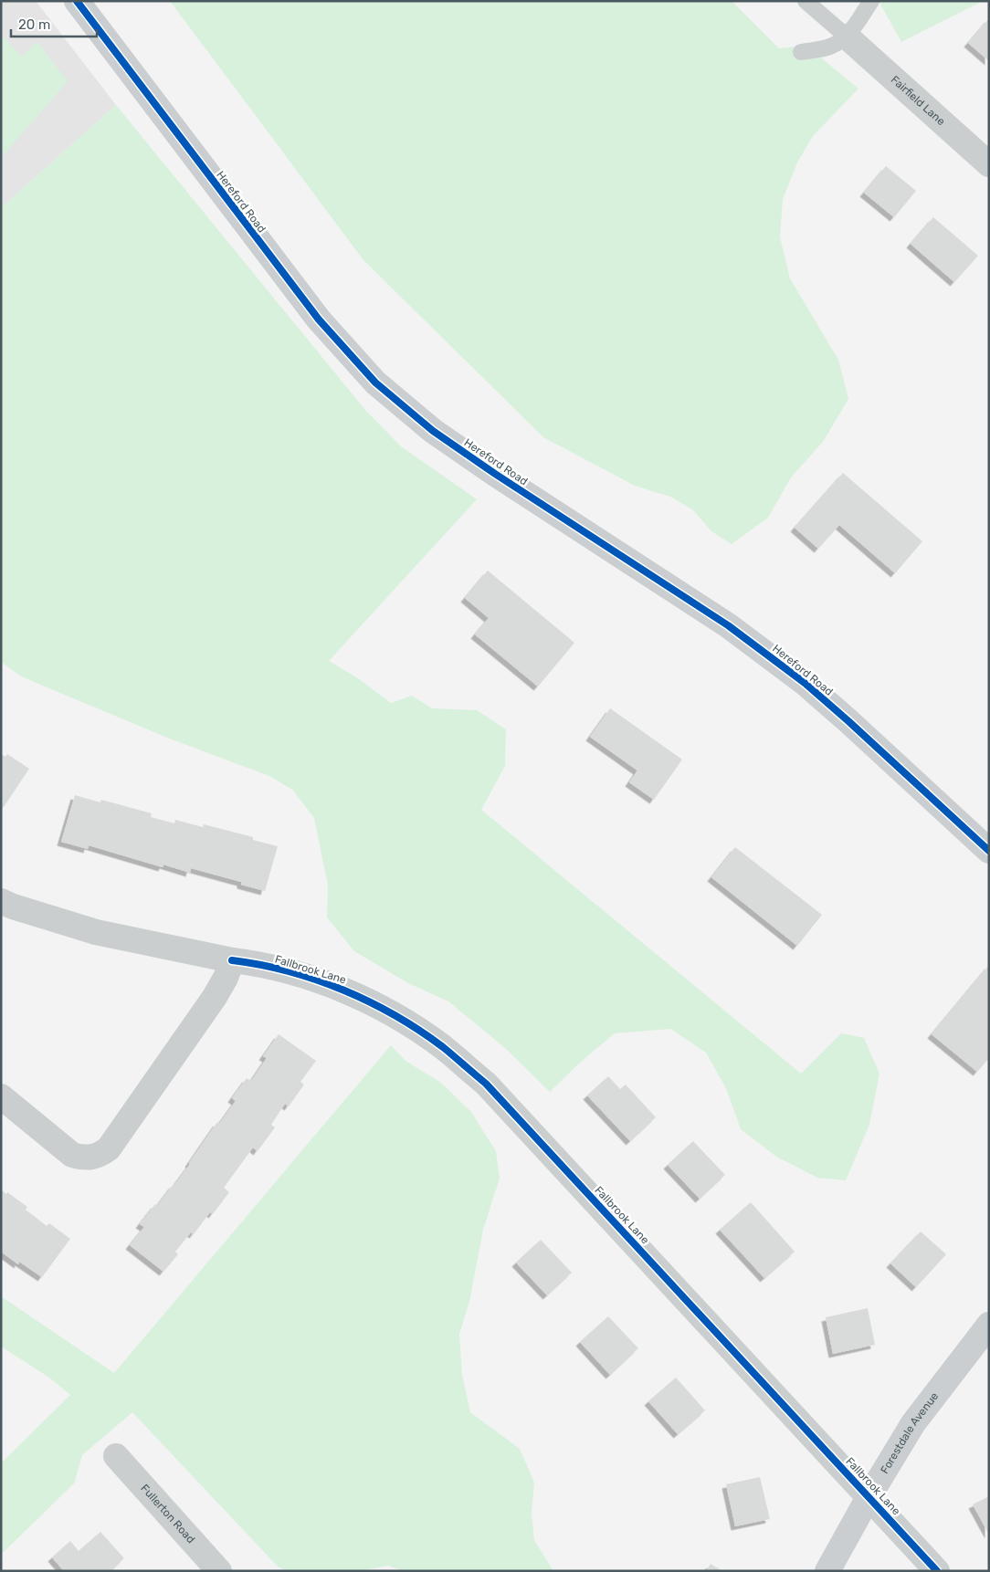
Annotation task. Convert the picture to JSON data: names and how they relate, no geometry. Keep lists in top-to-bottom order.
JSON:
{
  "streets": {
    "street": [
      "Fairfield Lane",
      "Hereford Road",
      "Fallbrook Lane",
      "Forestdale Avenue",
      "Fullerton Road"
    ]
  },
  "crossings": [
    ["Fallbrook Lane", "Forestdale Avenue"]
  ],
  "scale_bar": "20 m"
}
